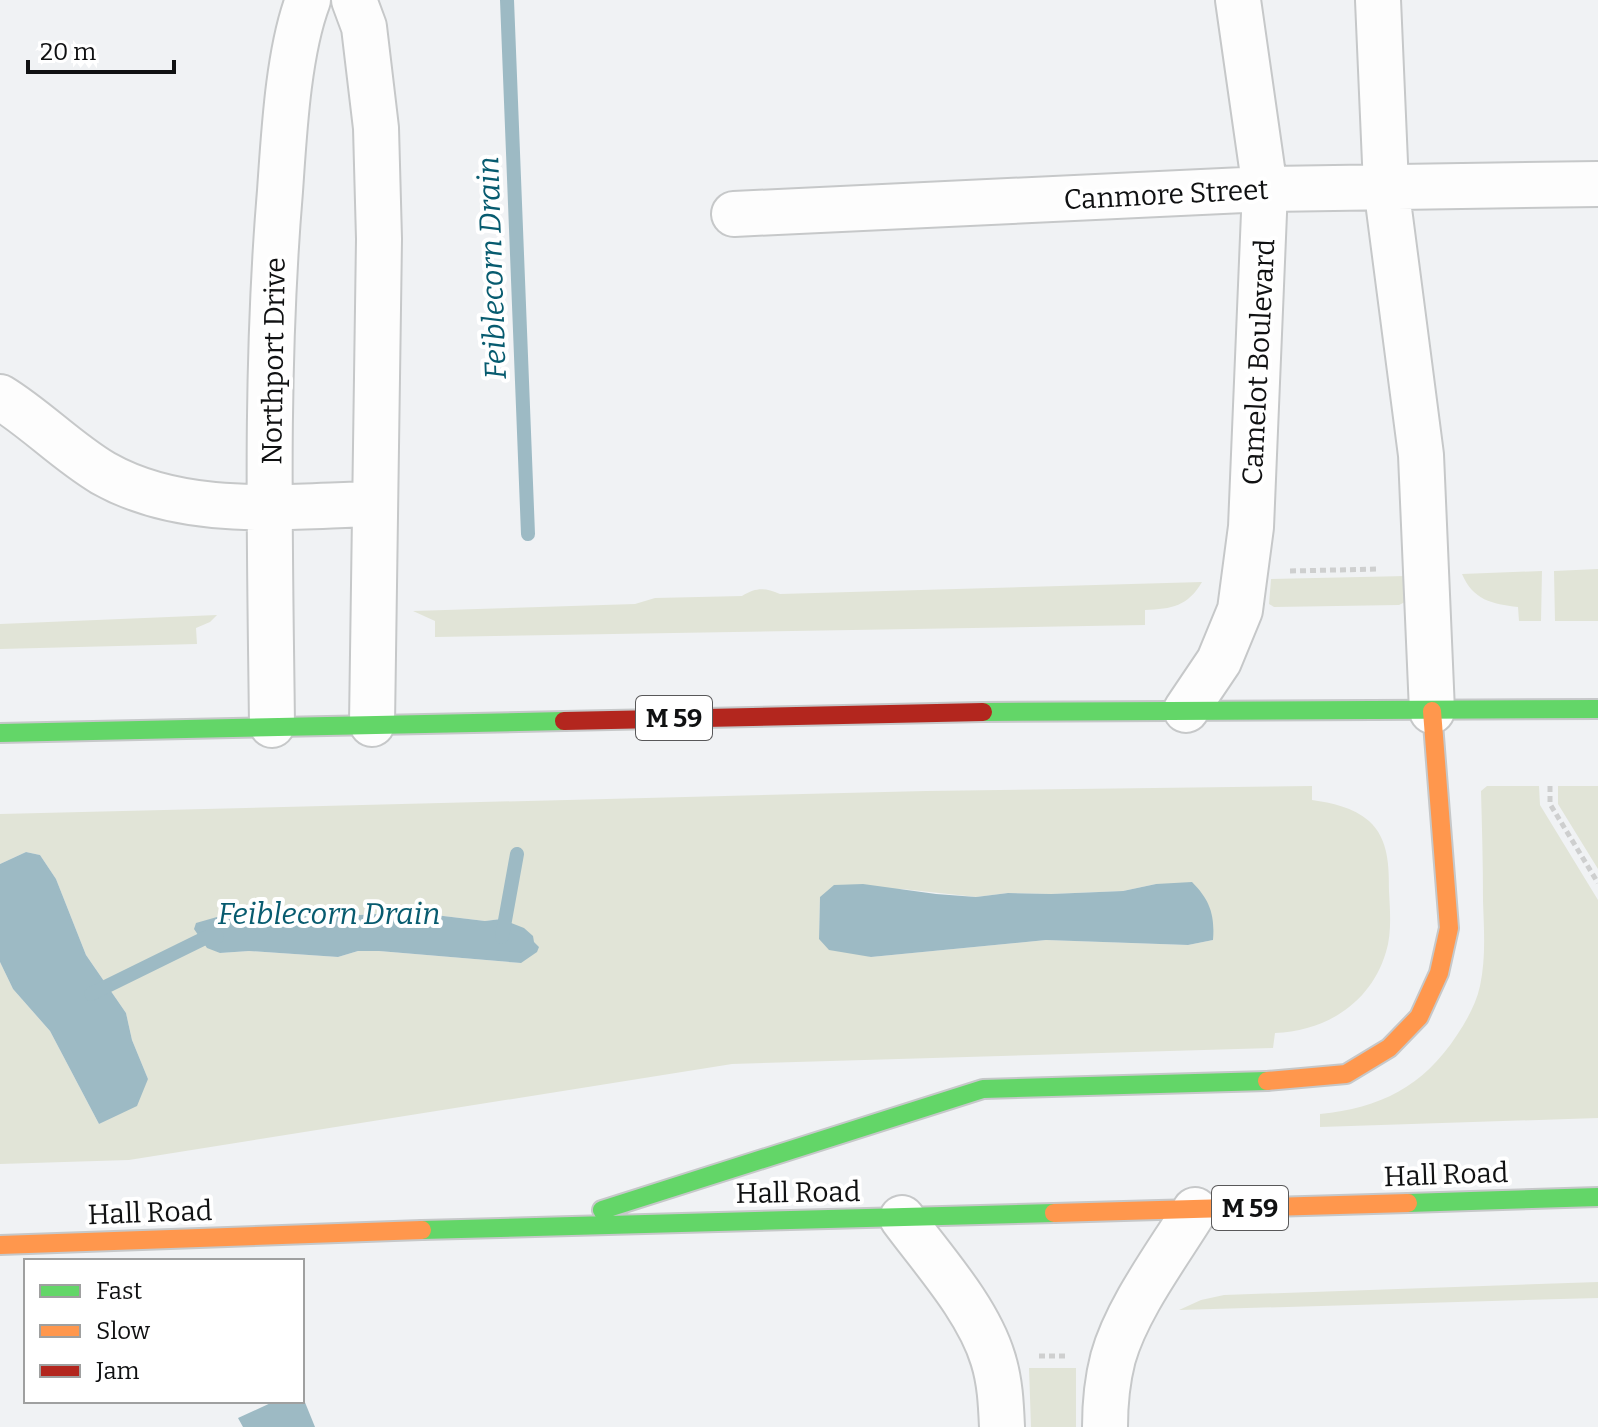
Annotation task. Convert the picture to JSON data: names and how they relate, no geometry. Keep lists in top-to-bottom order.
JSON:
{
  "streets": {
    "highway": ["M 59", "Hall Road"],
    "street": ["Canmore Street", "Northport Drive", "Camelot Boulevard"]
  },
  "crossings": [
    ["Canmore Street", "Camelot Boulevard"],
    ["Northport Drive", "M 59"],
    ["Camelot Boulevard", "M 59"]
  ],
  "water": ["Feiblecorn Drain"],
  "legend": ["Fast", "Slow", "Jam"],
  "scale_bar": "20 m"
}
